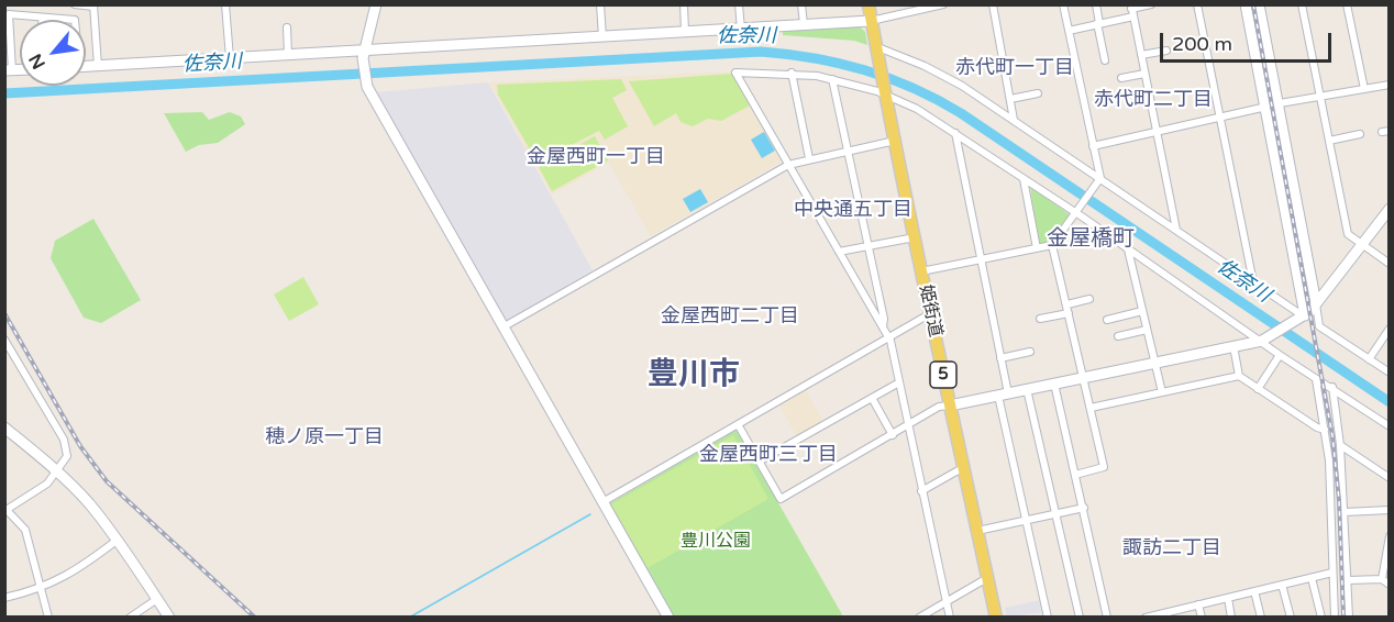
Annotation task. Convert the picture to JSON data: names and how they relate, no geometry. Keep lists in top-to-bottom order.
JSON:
{
  "streets": {
    "main road": ["姫街道", "5"]
  },
  "districts": [
    "赤代町一丁目",
    "赤代町二丁目",
    "金屋西町一丁目",
    "中央通五丁目",
    "金屋橋町",
    "金屋西町二丁目",
    "豊川市",
    "穂ノ原一丁目",
    "金屋西町三丁目",
    "諏訪二丁目"
  ],
  "water": ["佐奈川"],
  "parks": ["豊川公園"],
  "scale_bar": "200 m",
  "north": "bottom left"
}
